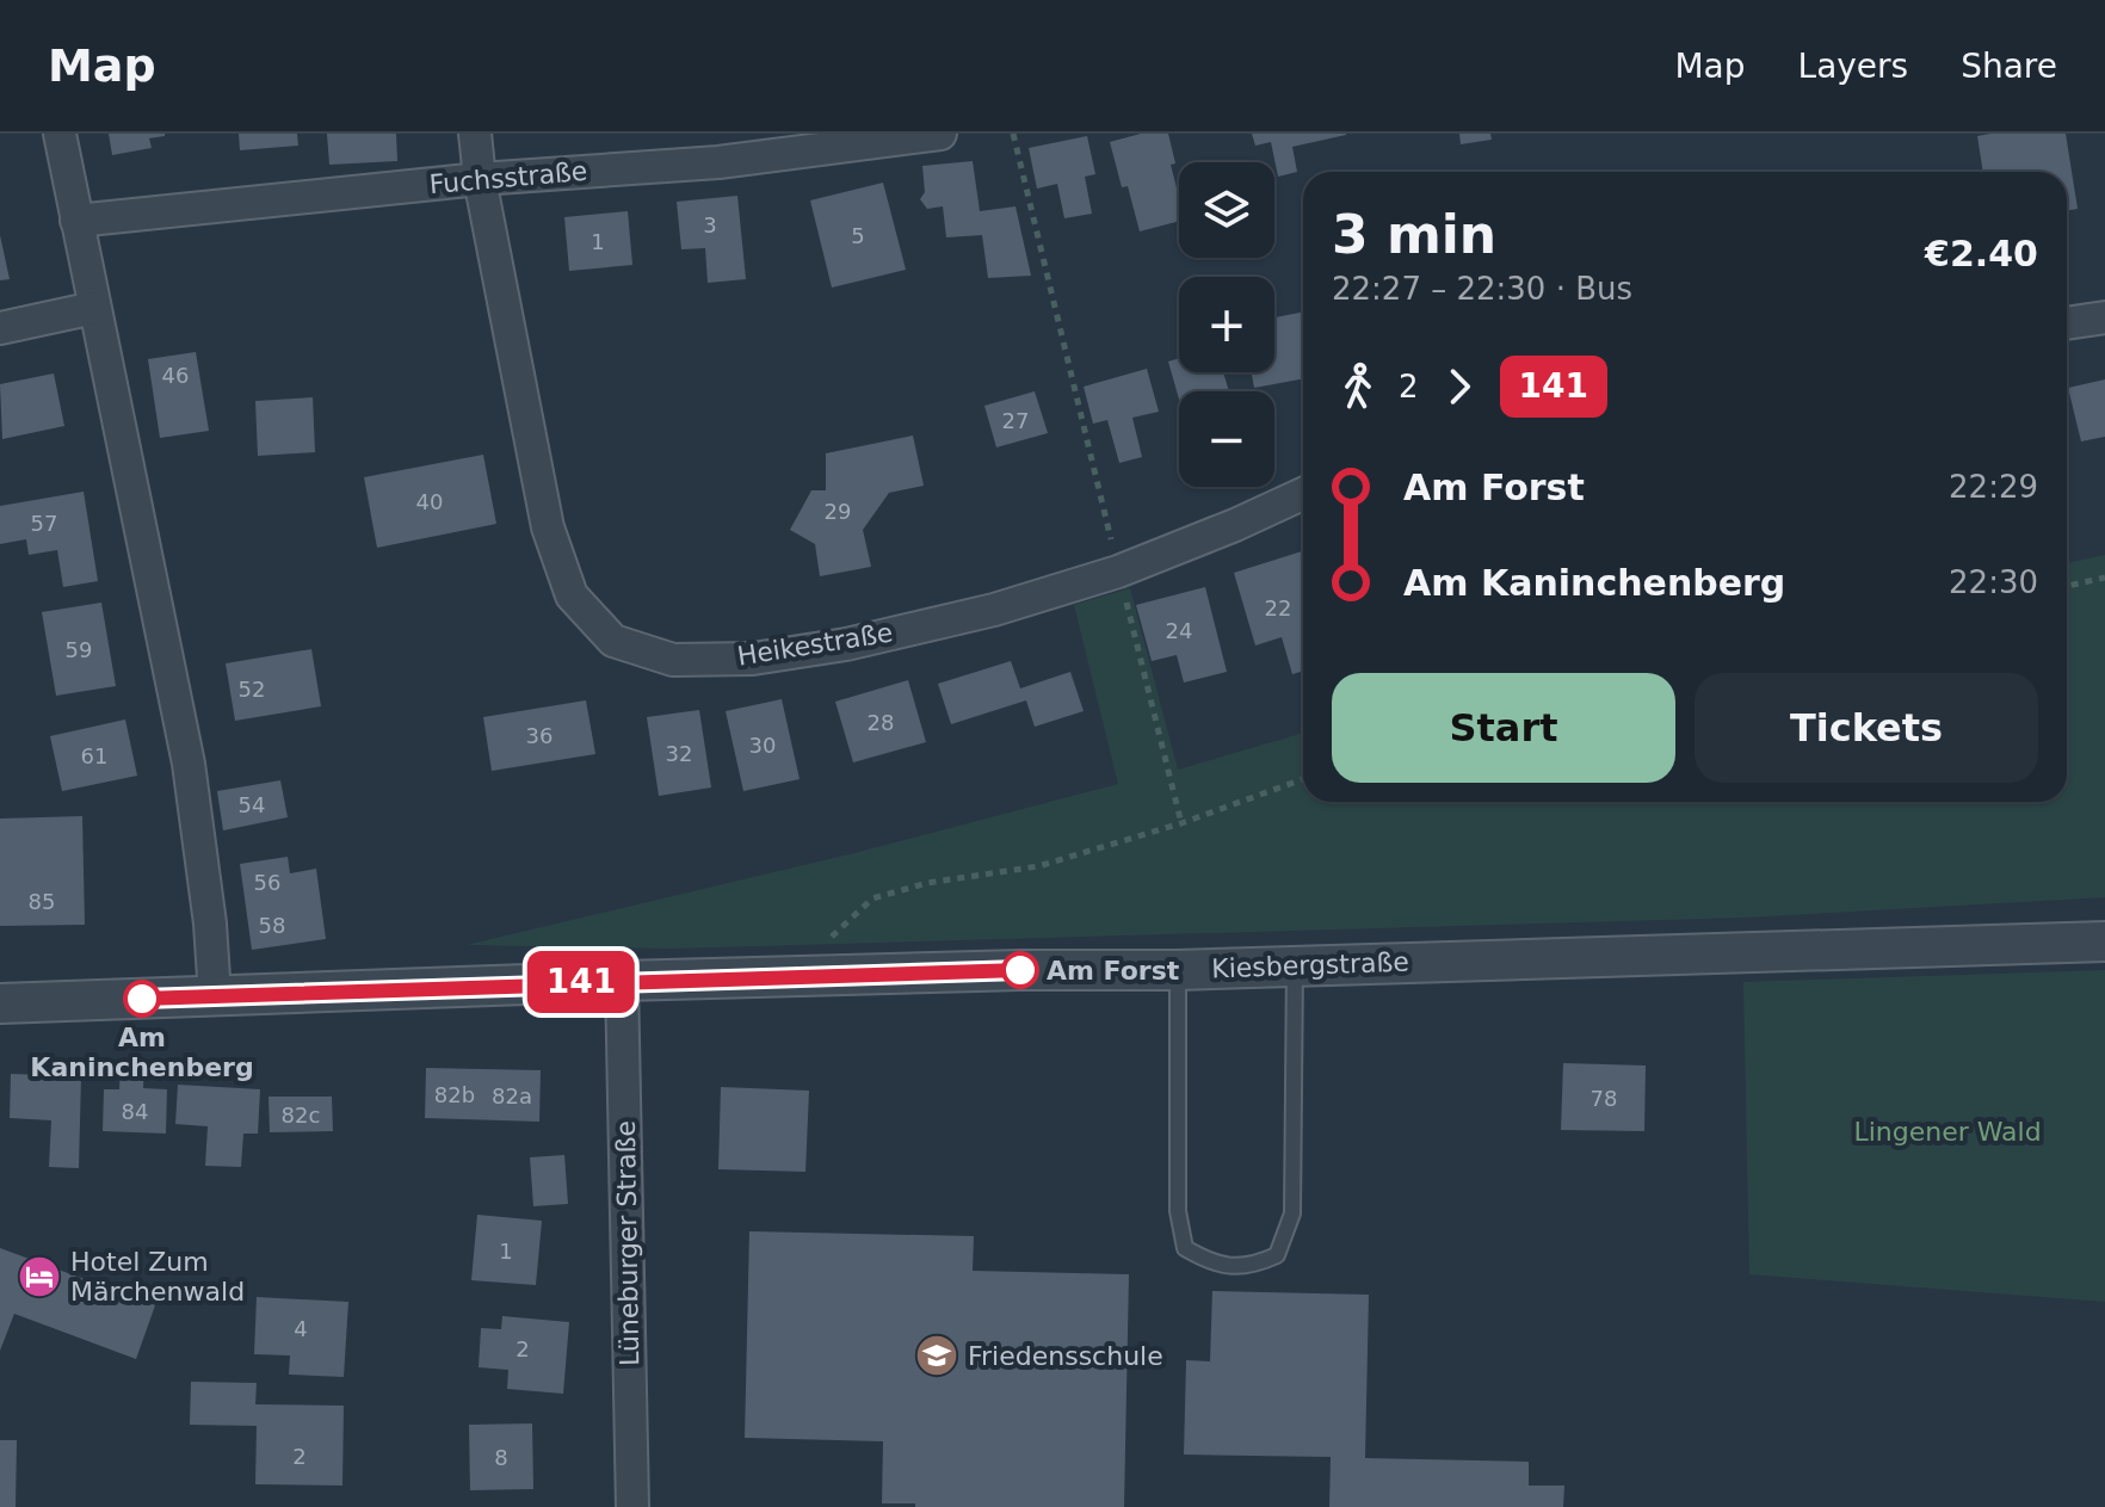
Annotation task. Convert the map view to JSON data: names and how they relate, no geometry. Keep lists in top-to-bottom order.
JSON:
{
  "streets": {
    "street": [
      "Fuchsstraße",
      "Heikestraße",
      "Kiesbergstraße",
      "Lüneburger Straße"
    ]
  },
  "crossings": [
    ["Fuchsstraße", "Heikestraße"],
    ["Kiesbergstraße", "Lüneburger Straße"]
  ],
  "parks": ["Lingener Wald"],
  "places": {
    "other": ["Am Forst", "Am Kaninchenberg"],
    "hotel": ["Hotel Zum Märchenwald"],
    "school or university": ["Friedensschule"]
  },
  "lines": ["bus line 141"],
  "house_numbers": [
    "3",
    "5",
    "1",
    "46",
    "27",
    "40",
    "29",
    "57",
    "22",
    "24",
    "59",
    "52",
    "28",
    "36",
    "30",
    "32",
    "61",
    "54",
    "56",
    "85",
    "58",
    "82b",
    "82a",
    "78",
    "84",
    "82c",
    "1",
    "4",
    "2",
    "2",
    "8"
  ],
  "page": {
    "header": "Map",
    "nav": ["Map", "Layers", "Share"],
    "on_map": "141",
    "map_buttons": ["+", "−"],
    "heading": ["3 min", "22:27 – 22:30 · Bus", "€2.40"],
    "legs": ["2", "141"],
    "list": [
      {
        "name": "Am Forst",
        "value": "22:29"
      },
      {
        "name": "Am Kaninchenberg",
        "value": "22:30"
      }
    ],
    "buttons": ["Start", "Tickets"]
  }
}
